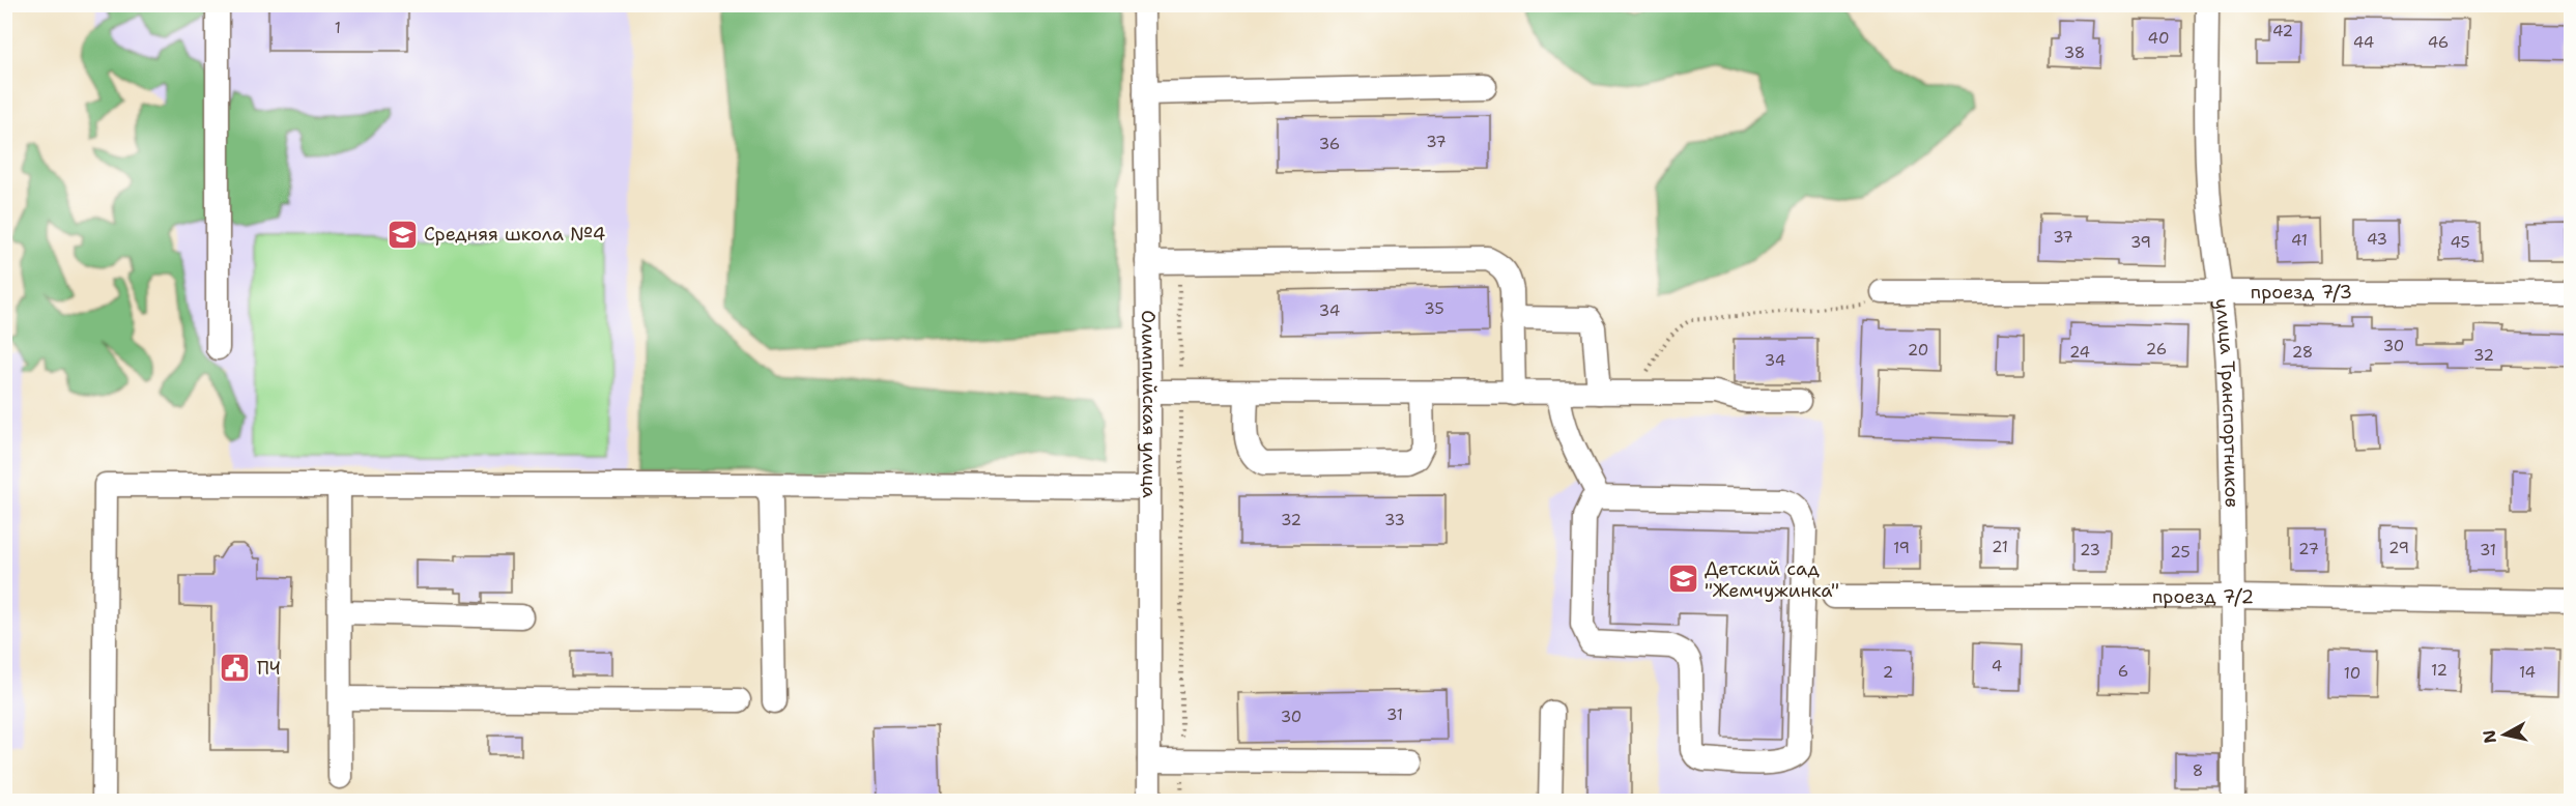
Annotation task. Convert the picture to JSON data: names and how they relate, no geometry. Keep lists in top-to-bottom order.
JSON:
{
  "streets": {
    "street": [
      "проезд 7/3",
      "Олимпийская улица",
      "улица Транспортников",
      "проезд 7/2"
    ]
  },
  "crossings": [
    ["проезд 7/3", "улица Транспортников"],
    ["улица Транспортников", "проезд 7/2"]
  ],
  "places": {
    "school or university": ["Средняя школа №4", "Детский сад \"Жемчужинка\""],
    "public building": ["ПЧ"]
  },
  "house_numbers": [
    "1",
    "42",
    "40",
    "44",
    "46",
    "38",
    "37",
    "36",
    "37",
    "43",
    "41",
    "39",
    "45",
    "35",
    "34",
    "30",
    "26",
    "20",
    "24",
    "28",
    "32",
    "34",
    "32",
    "33",
    "21",
    "19",
    "29",
    "27",
    "23",
    "31",
    "25",
    "4",
    "12",
    "6",
    "2",
    "14",
    "10",
    "31",
    "30",
    "8"
  ],
  "north": "left"
}
